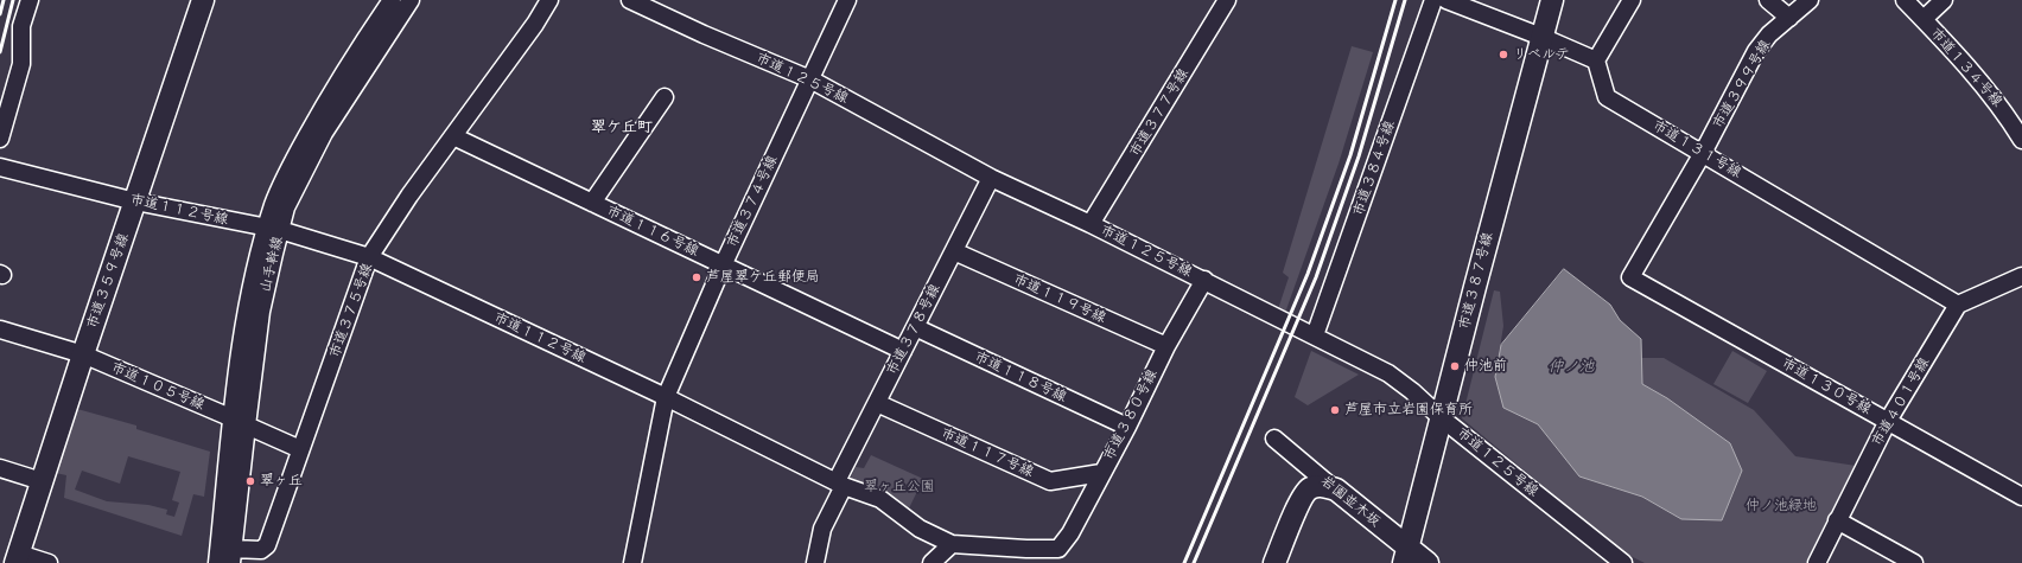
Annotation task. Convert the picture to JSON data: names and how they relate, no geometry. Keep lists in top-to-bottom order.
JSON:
{
  "streets": {
    "street": [
      "市道１３４号線",
      "市道１２５号線",
      "市道３９９号線",
      "市道３７７号線",
      "市道１３１号線",
      "市道３８４号線",
      "市道３７４号線",
      "市道１１２号線",
      "市道１１６号線",
      "山手幹線",
      "市道３５９号線",
      "市道３８７号線",
      "市道１１９号線",
      "市道３７５号線",
      "市道３７８号線",
      "市道１１８号線",
      "市道１０５号線",
      "市道１３０号線",
      "市道４０１号線",
      "市道３８０号線",
      "市道１１７号線",
      "岩園並木坂"
    ]
  },
  "crossings": [
    ["市道１２５号線", "市道３７７号線"],
    ["市道１２５号線", "市道３８４号線"],
    ["市道１２５号線", "市道３７４号線"],
    ["市道１２５号線", "市道３８７号線"],
    ["市道１２５号線", "市道３７８号線"],
    ["市道１２５号線", "市道３８０号線"],
    ["市道３９９号線", "市道１３１号線"],
    ["市道３９９号線", "市道１３０号線"],
    ["市道１３１号線", "市道４０１号線"],
    ["市道３７４号線", "市道１１２号線"],
    ["市道３７４号線", "市道１１６号線"],
    ["市道１１２号線", "山手幹線"],
    ["市道１１２号線", "市道３５９号線"],
    ["市道１１２号線", "市道３７５号線"],
    ["市道１１２号線", "市道３７８号線"],
    ["市道１１２号線", "市道３８０号線"],
    ["市道１１６号線", "市道３７５号線"],
    ["市道１１６号線", "市道３７８号線"],
    ["山手幹線", "市道３７５号線"],
    ["山手幹線", "市道１０５号線"],
    ["市道３５９号線", "市道１０５号線"],
    ["市道３８７号線", "岩園並木坂"],
    ["市道１１９号線", "市道３７８号線"],
    ["市道１１９号線", "市道３８０号線"],
    ["市道３７５号線", "市道１０５号線"],
    ["市道３７８号線", "市道１１８号線"],
    ["市道３７８号線", "市道１１７号線"],
    ["市道１１８号線", "市道３８０号線"],
    ["市道１３０号線", "市道４０１号線"],
    ["市道３８０号線", "市道１１７号線"]
  ],
  "districts": ["翠ケ丘町"],
  "water": ["仲ノ池"],
  "parks": ["翠ヶ丘公園", "仲ノ池緑地"],
  "places": [
    "リベルテ",
    "芦屋翠ケ丘郵便局",
    "仲池前",
    "芦屋市立岩園保育所",
    "翠ヶ丘"
  ]
}
